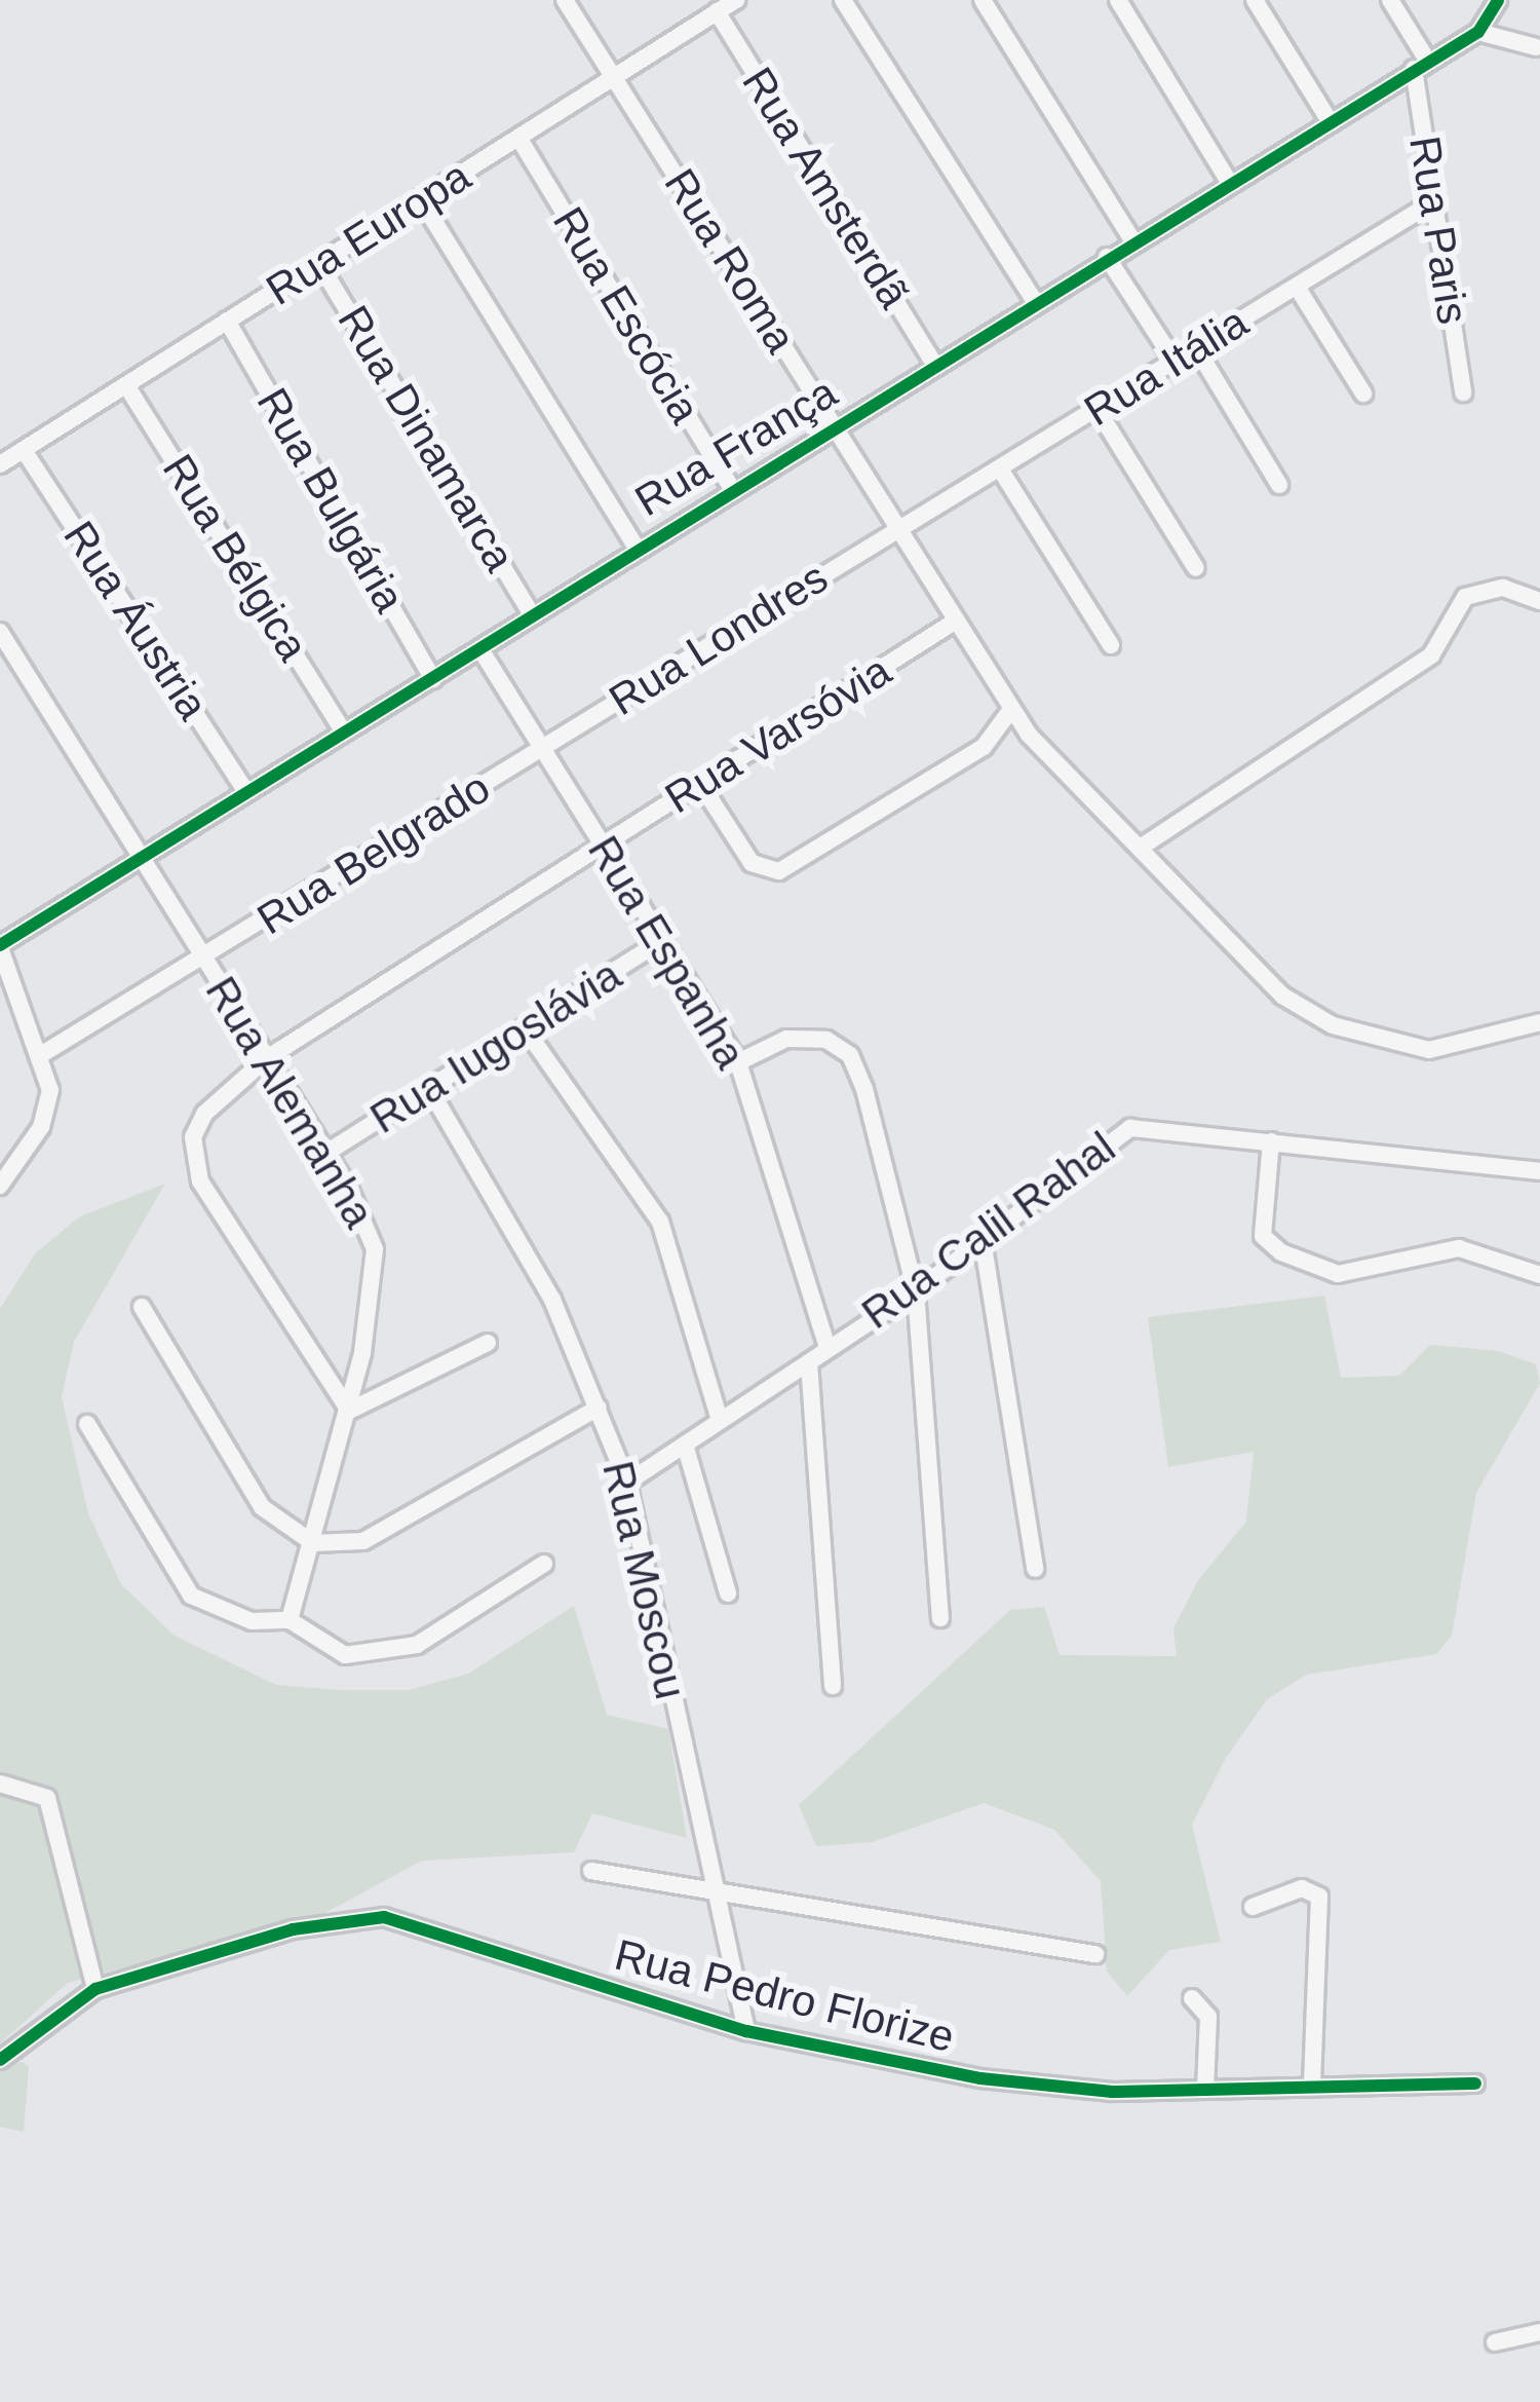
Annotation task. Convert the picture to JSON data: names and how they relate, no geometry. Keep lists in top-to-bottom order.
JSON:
{
  "streets": {
    "street": [
      "Rua Amsterdã",
      "Rua Paris",
      "Rua Europa",
      "Rua Roma",
      "Rua Escócia",
      "Rua Itália",
      "Rua Dinamarca",
      "Rua França",
      "Rua Bulgária",
      "Rua Bélgica",
      "Rua Áustria",
      "Rua Londres",
      "Rua Varsóvia",
      "Rua Belgrado",
      "Rua Espanha",
      "Rua Iugoslávia",
      "Rua Alemanha",
      "Rua Calil Rahal",
      "Rua Moscou",
      "Rua Pedro Florize"
    ]
  },
  "crossings": [
    ["Rua Amsterdã", "Rua Europa"],
    ["Rua Amsterdã", "Rua França"],
    ["Rua Paris", "Rua Itália"],
    ["Rua Paris", "Rua França"],
    ["Rua Europa", "Rua Roma"],
    ["Rua Europa", "Rua Escócia"],
    ["Rua Europa", "Rua Dinamarca"],
    ["Rua Europa", "Rua Bulgária"],
    ["Rua Europa", "Rua Bélgica"],
    ["Rua Europa", "Rua Áustria"],
    ["Rua Roma", "Rua Itália"],
    ["Rua Roma", "Rua França"],
    ["Rua Roma", "Rua Londres"],
    ["Rua Roma", "Rua Varsóvia"],
    ["Rua Escócia", "Rua França"],
    ["Rua Itália", "Rua Londres"],
    ["Rua Dinamarca", "Rua França"],
    ["Rua França", "Rua Bulgária"],
    ["Rua França", "Rua Bélgica"],
    ["Rua França", "Rua Áustria"],
    ["Rua França", "Rua Espanha"],
    ["Rua França", "Rua Alemanha"],
    ["Rua Londres", "Rua Belgrado"],
    ["Rua Londres", "Rua Espanha"],
    ["Rua Varsóvia", "Rua Espanha"],
    ["Rua Varsóvia", "Rua Alemanha"],
    ["Rua Belgrado", "Rua Espanha"],
    ["Rua Belgrado", "Rua Alemanha"],
    ["Rua Espanha", "Rua Iugoslávia"],
    ["Rua Espanha", "Rua Calil Rahal"],
    ["Rua Iugoslávia", "Rua Alemanha"],
    ["Rua Iugoslávia", "Rua Moscou"],
    ["Rua Calil Rahal", "Rua Moscou"],
    ["Rua Moscou", "Rua Pedro Florize"]
  ]
}
